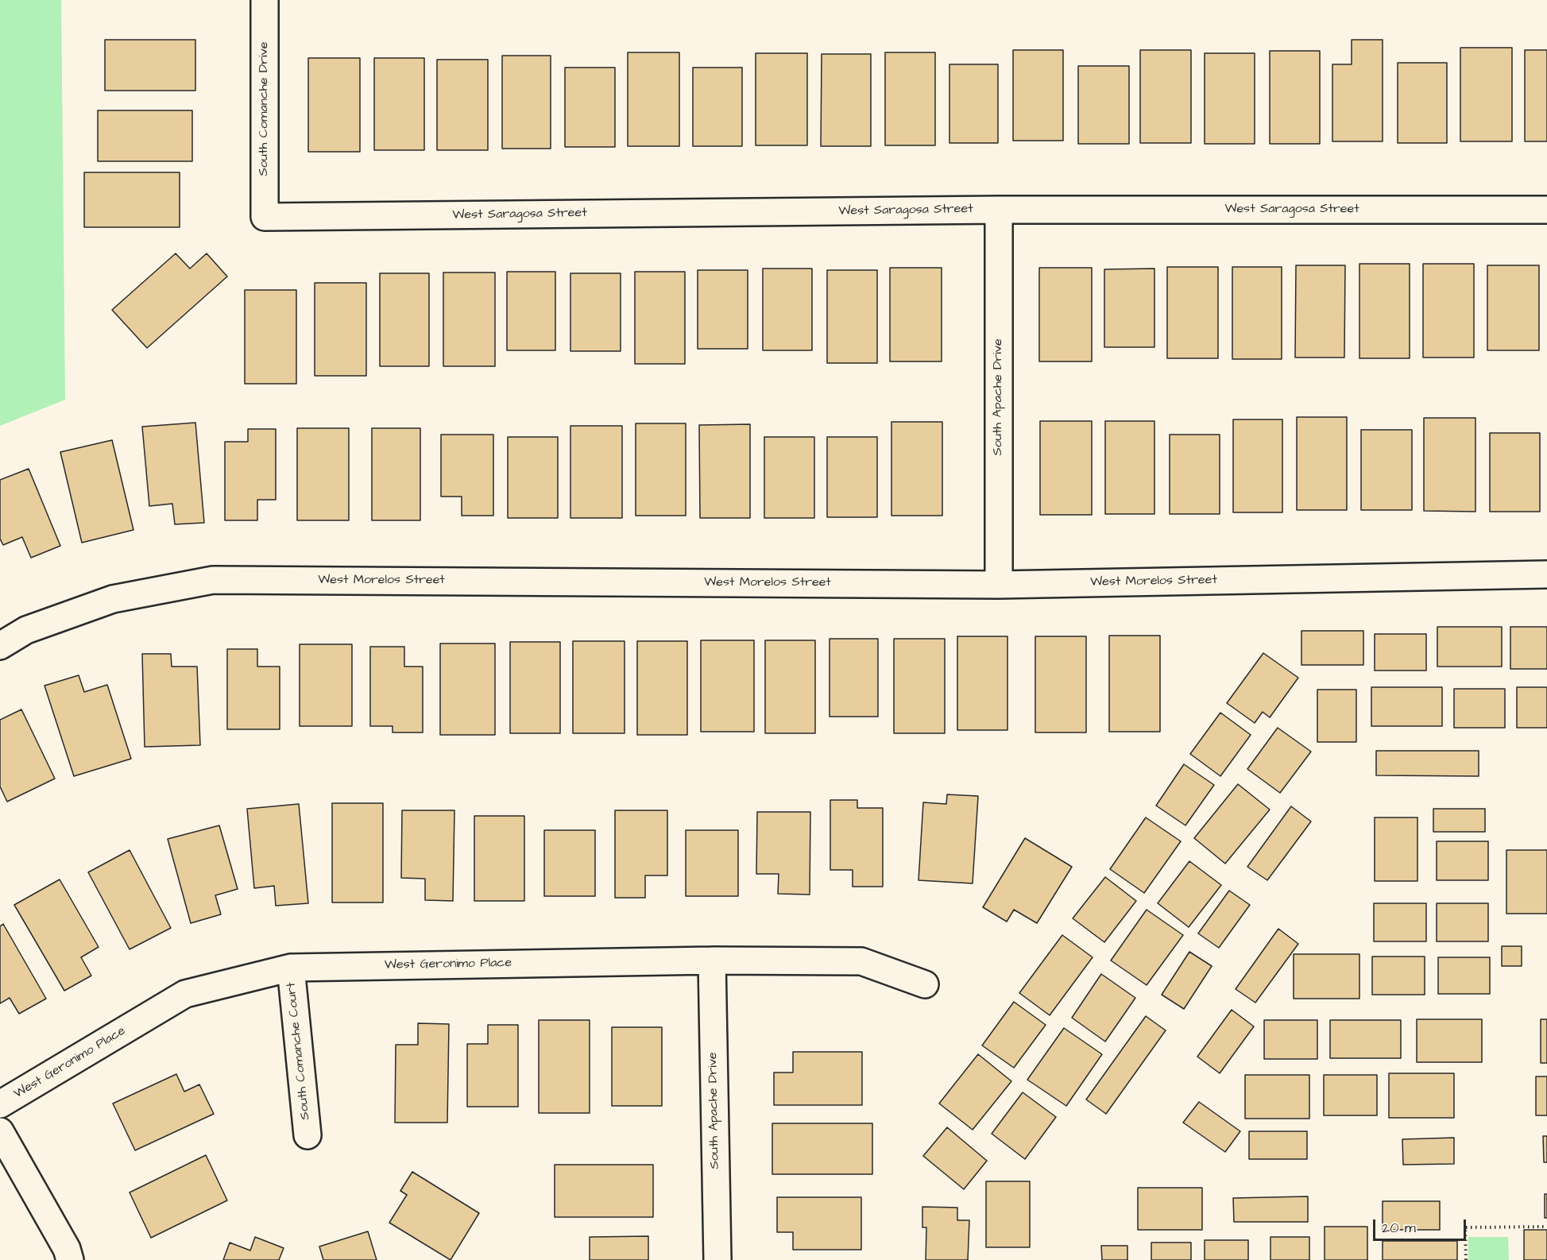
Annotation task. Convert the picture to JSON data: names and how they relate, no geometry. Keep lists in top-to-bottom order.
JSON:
{
  "streets": {
    "street": [
      "South Comanche Drive",
      "West Saragosa Street",
      "South Apache Drive",
      "West Morelos Street",
      "West Geronimo Place",
      "South Comanche Court"
    ]
  },
  "crossings": [
    ["South Comanche Drive", "West Saragosa Street"],
    ["West Saragosa Street", "South Apache Drive"],
    ["South Apache Drive", "West Morelos Street"],
    ["South Apache Drive", "West Geronimo Place"],
    ["West Geronimo Place", "South Comanche Court"]
  ],
  "scale_bar": "20 m"
}
